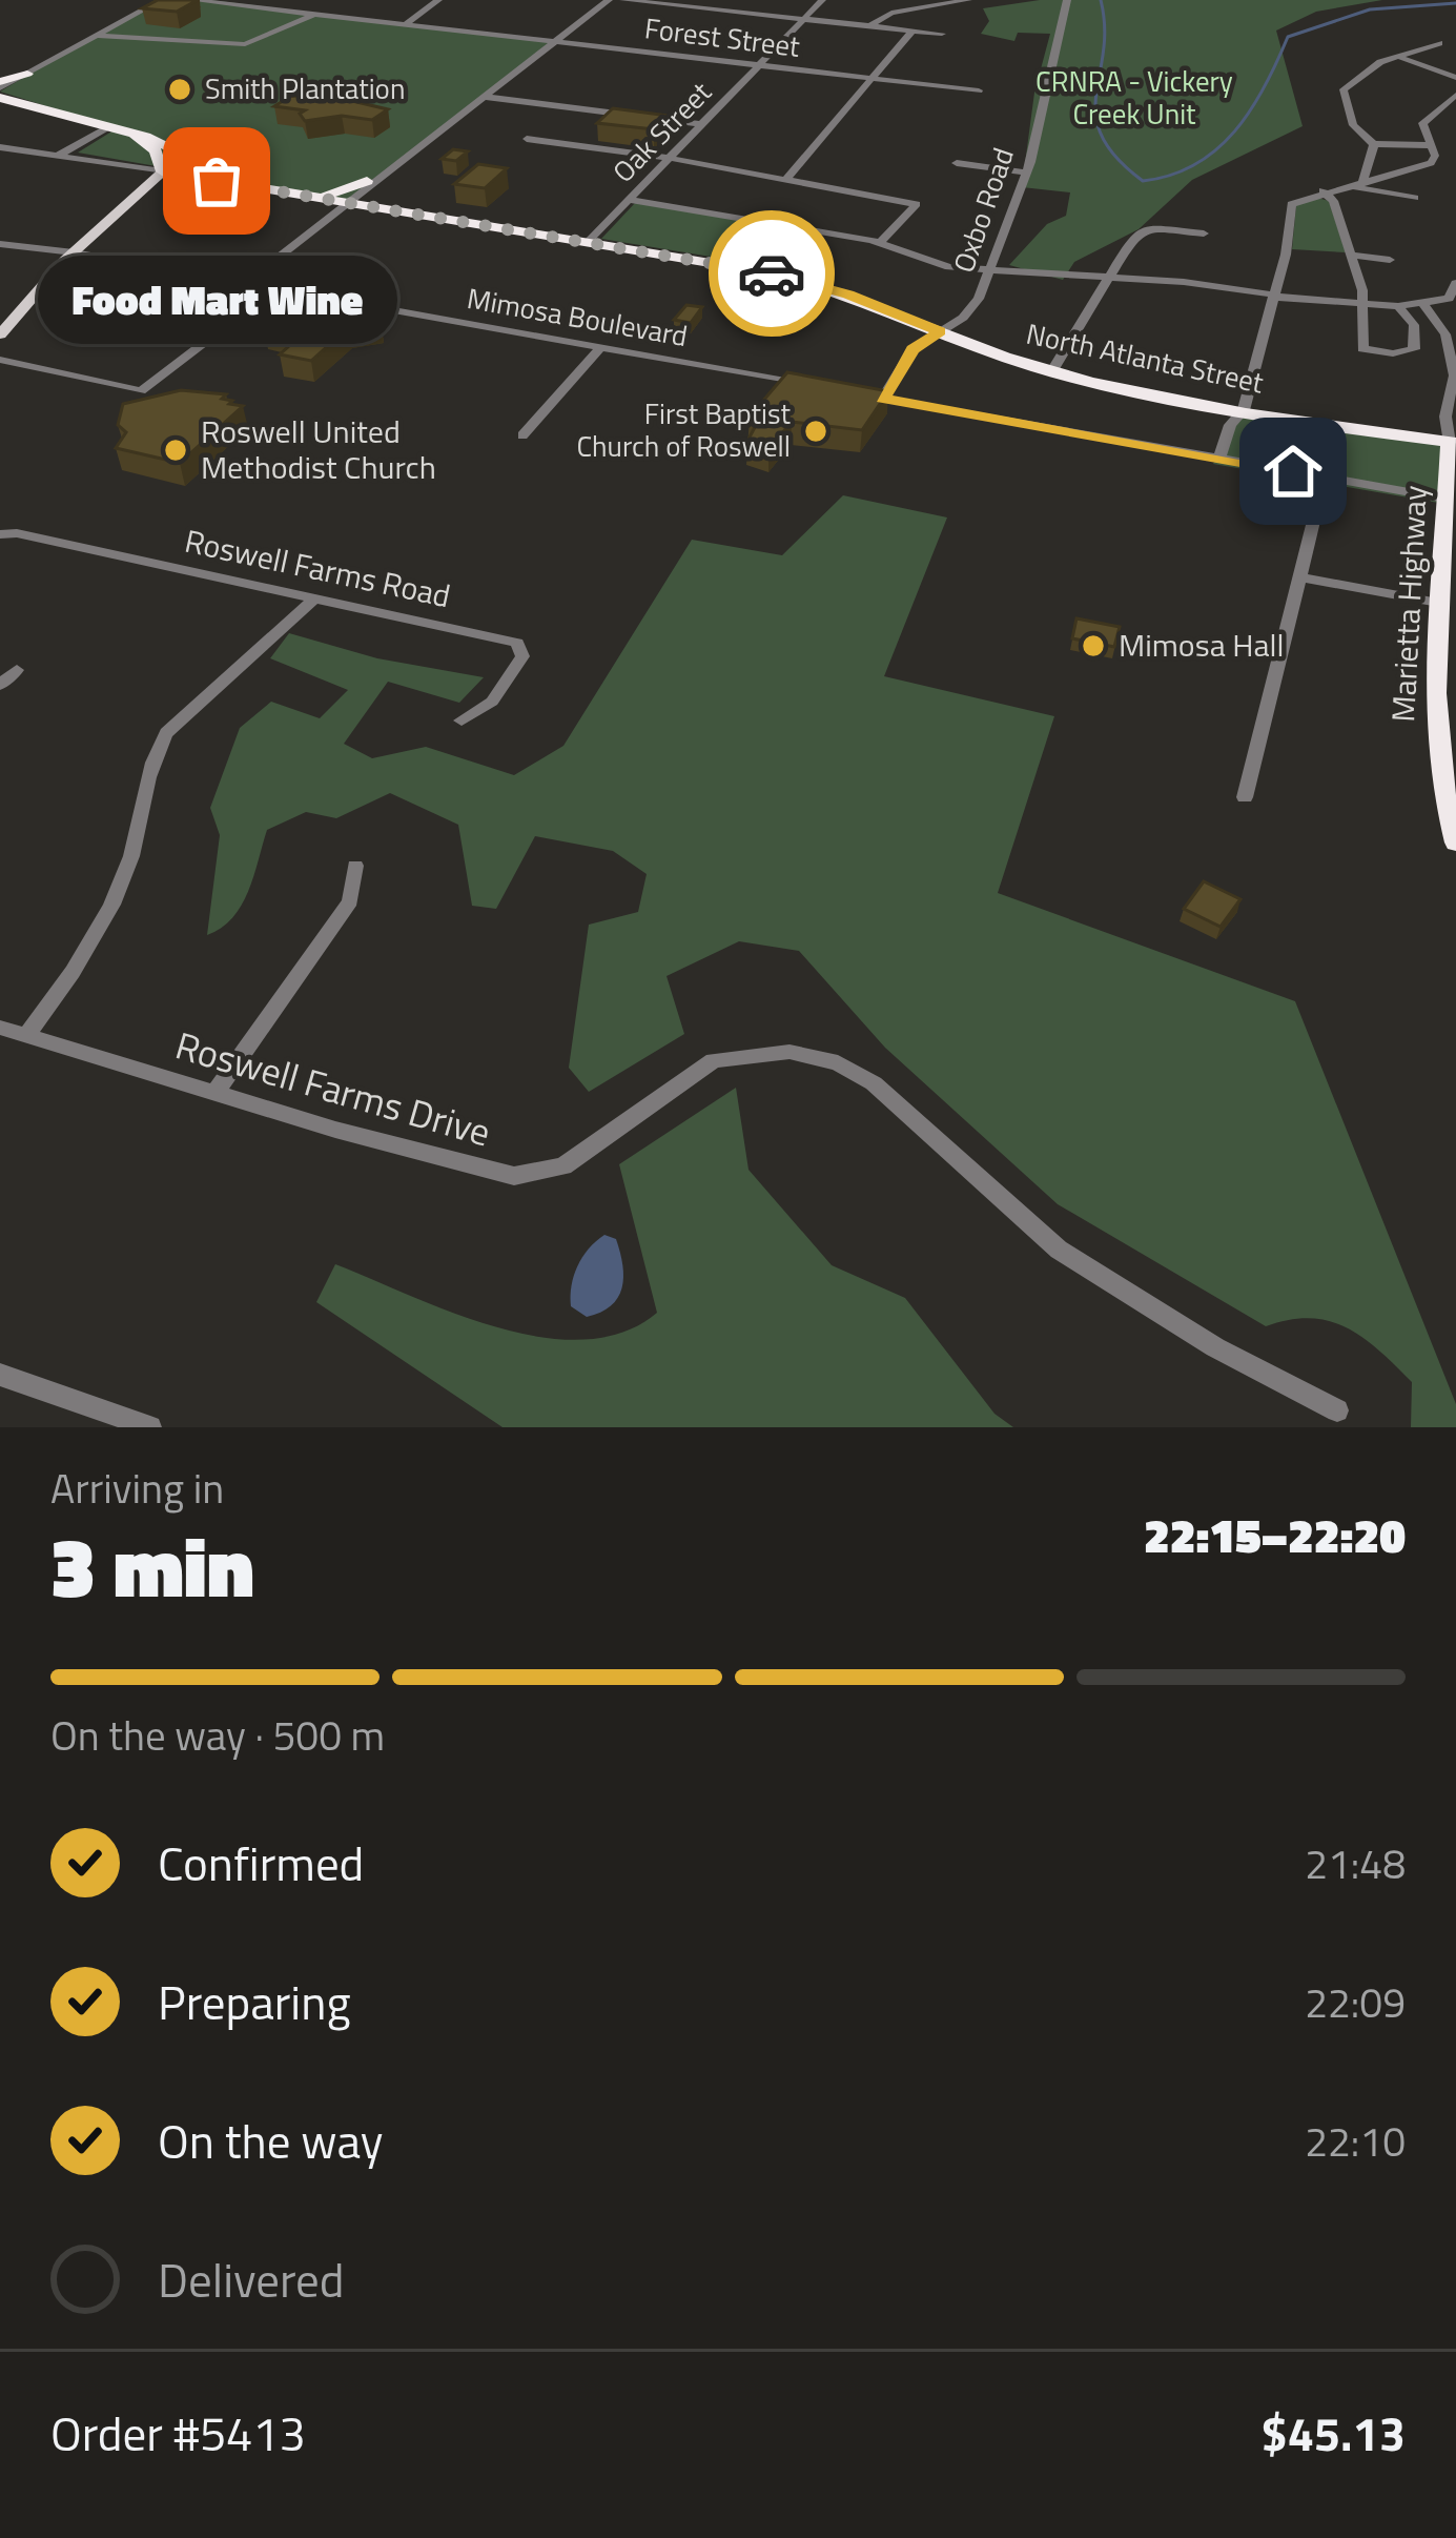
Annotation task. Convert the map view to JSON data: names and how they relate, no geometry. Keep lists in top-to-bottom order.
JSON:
{
  "streets": {
    "highway": ["North Atlanta Street", "Marietta Highway"],
    "street": [
      "Forest Street",
      "Oak Street",
      "Oxbo Road",
      "Mimosa Boulevard",
      "Roswell Farms Road",
      "Roswell Farms Drive"
    ]
  },
  "crossings": [
    ["Forest Street", "Oak Street"],
    ["Oak Street", "North Atlanta Street"],
    ["Oxbo Road", "North Atlanta Street"],
    ["North Atlanta Street", "Marietta Highway"]
  ],
  "parks": ["CRNRA - Vickery Creek Unit"],
  "places": [
    "Smith Plantation",
    "Food Mart Wine",
    "First Baptist Church of Roswell",
    "Roswell United Methodist Church",
    "Mimosa Hall"
  ],
  "page": {
    "bubble": "Food Mart Wine",
    "heading": ["3 min", "Arriving in", "22:15–22:20"],
    "panel": ["Order #5413", "$45.13"],
    "bar": "On the way · 500 m",
    "list": [
      ["Confirmed", "21:48"],
      ["Preparing", "22:09"],
      ["On the way", "22:10"],
      "Delivered"
    ]
  }
}
